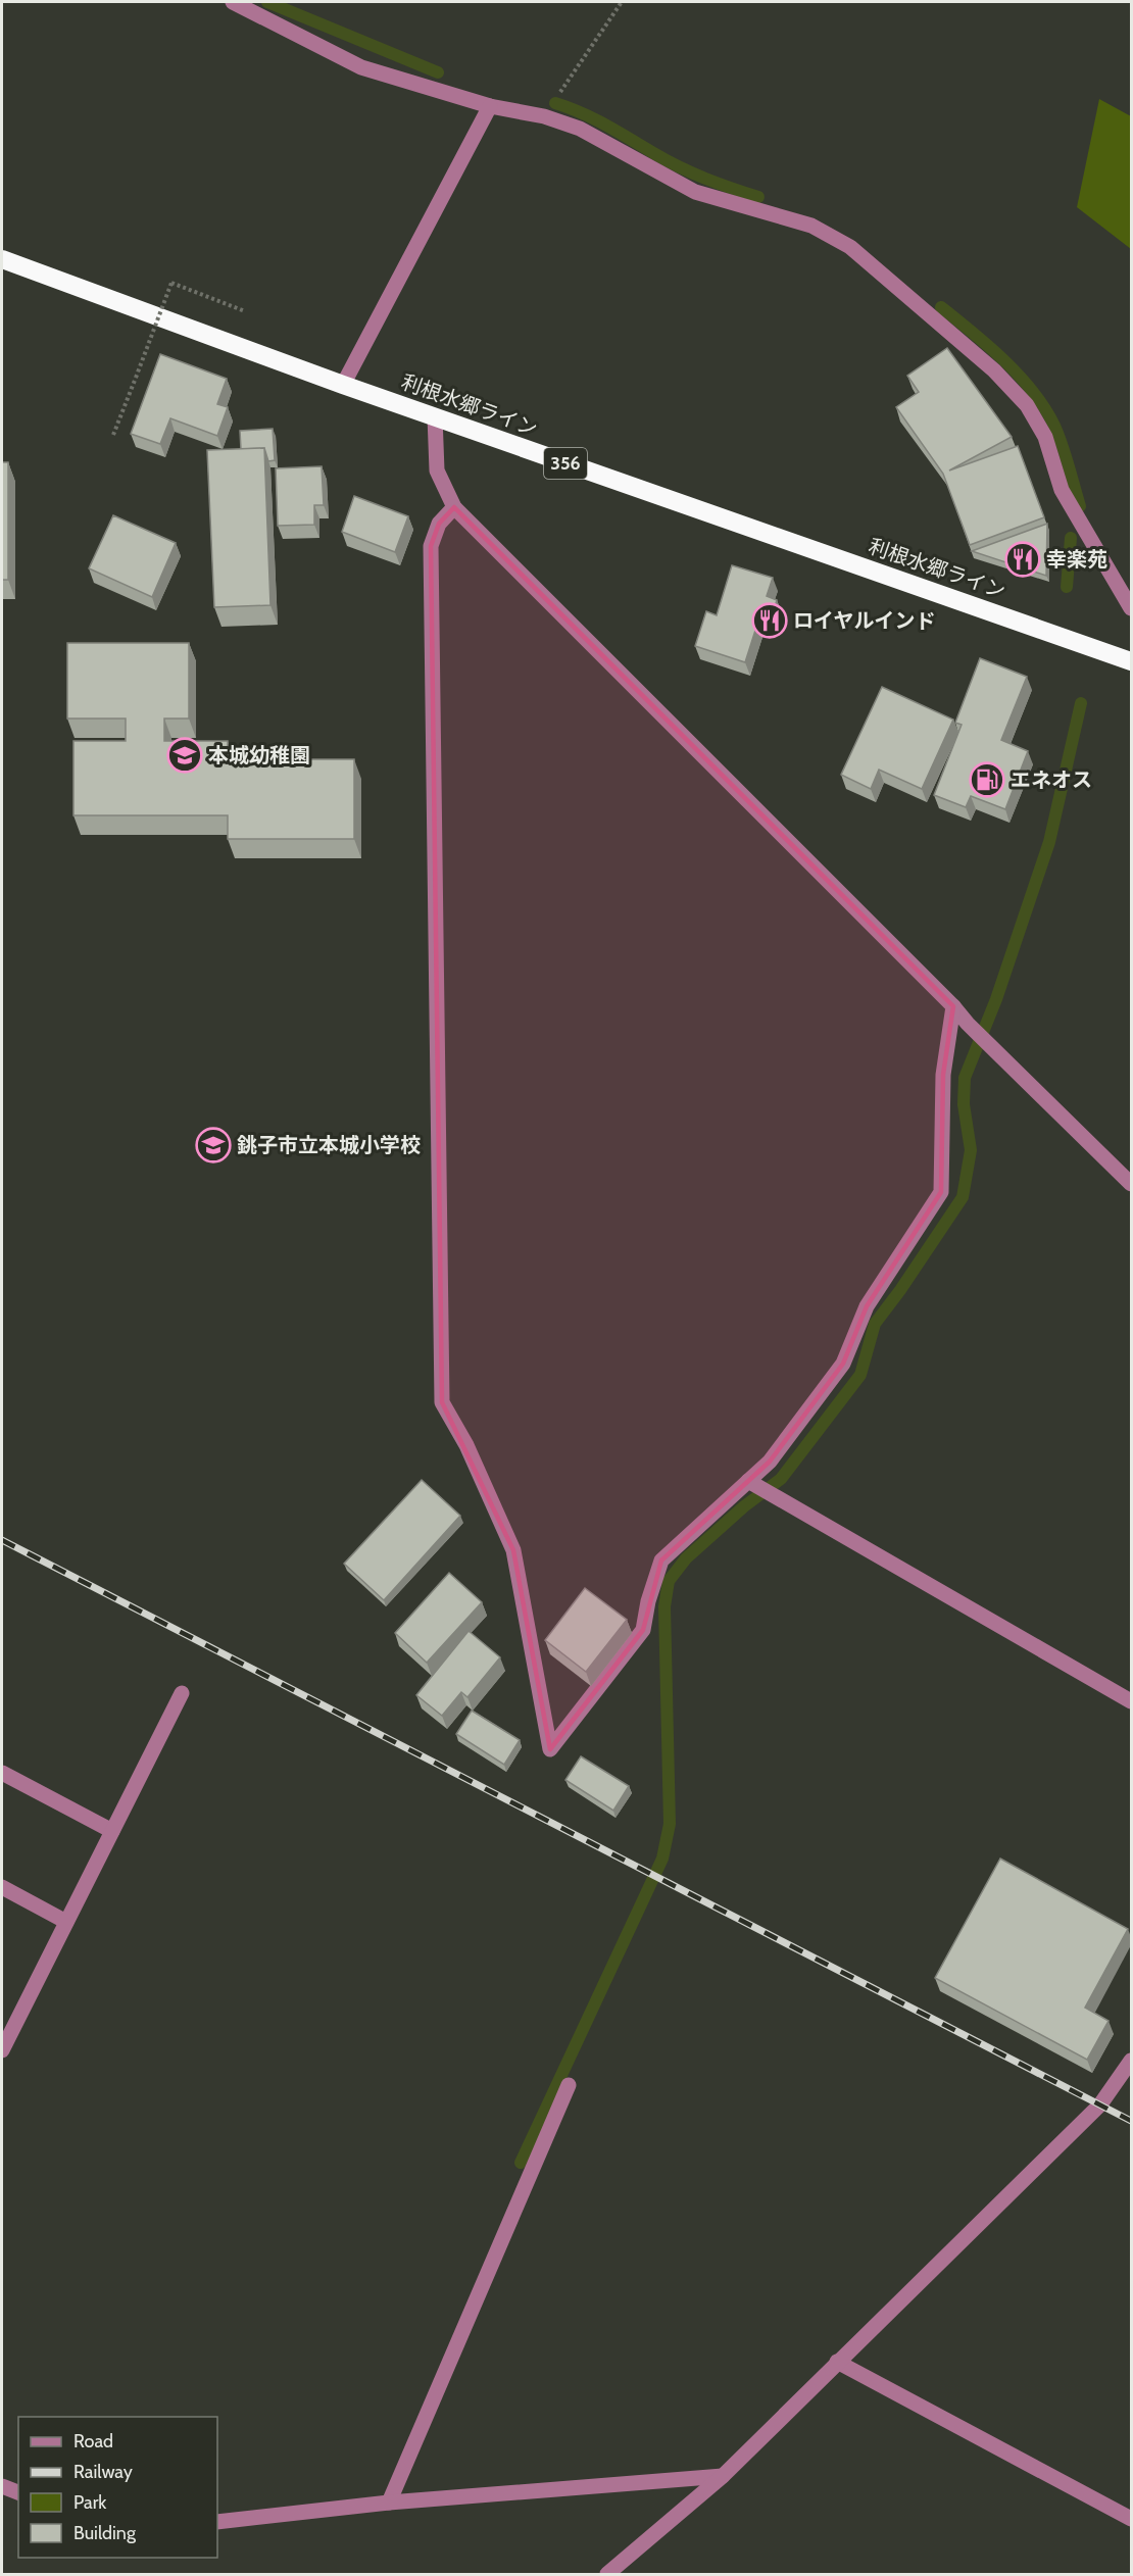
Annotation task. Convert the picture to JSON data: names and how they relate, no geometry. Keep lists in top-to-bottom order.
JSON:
{
  "streets": {
    "highway": ["利根水郷ライン", "356"]
  },
  "places": {
    "restaurant": ["幸楽苑", "ロイヤルインド"],
    "school or university": ["本城幼稚園", "銚子市立本城小学校"],
    "fuel station": ["エネオス"]
  },
  "legend": [
    "Road",
    "Railway",
    "Park",
    "Building"
  ]
}
